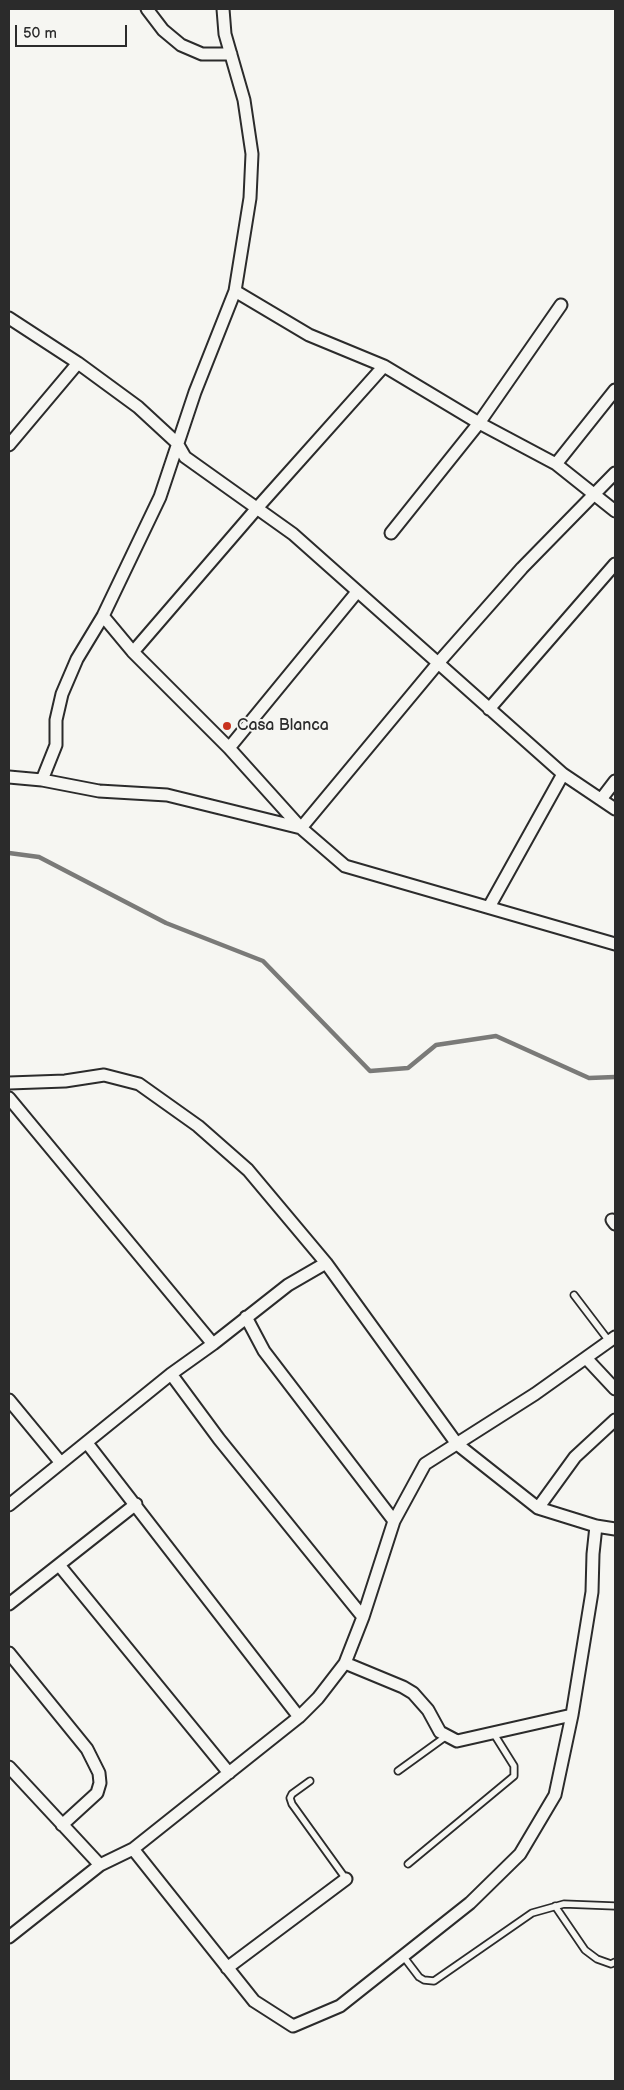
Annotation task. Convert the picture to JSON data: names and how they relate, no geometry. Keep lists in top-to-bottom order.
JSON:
{
  "places": ["Casa Blanca"],
  "scale_bar": "50 m"
}
